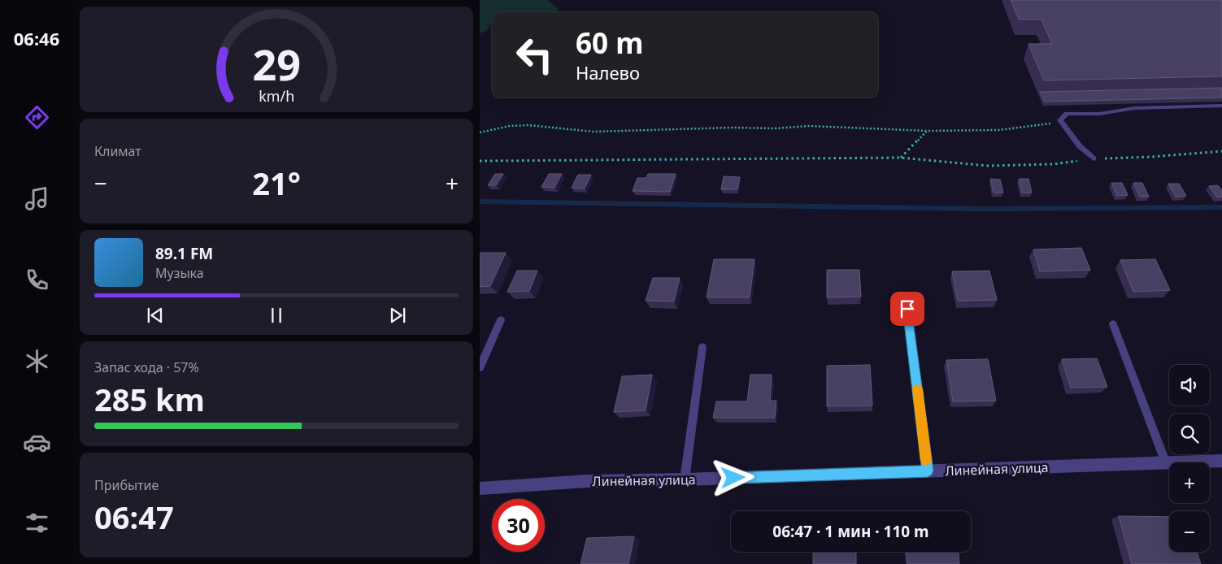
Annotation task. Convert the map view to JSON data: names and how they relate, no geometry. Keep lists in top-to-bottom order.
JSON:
{
  "streets": {
    "street": ["Линейная улица"]
  },
  "page": {
    "tabs": "06:46",
    "turn": ["60 m", "Налево"],
    "tile": [
      "Климат",
      ["Запас хода · 57%", "285 km"],
      ["Прибытие", "06:47"]
    ],
    "heat": ["−", "21°", "+"],
    "song": ["89.1 FM", "Музыка"],
    "map_buttons": ["+", "−"],
    "limit": "30",
    "trip": "06:47 · 1 мин · 110 m",
    "gauge": ["29", "km/h"]
  }
}
